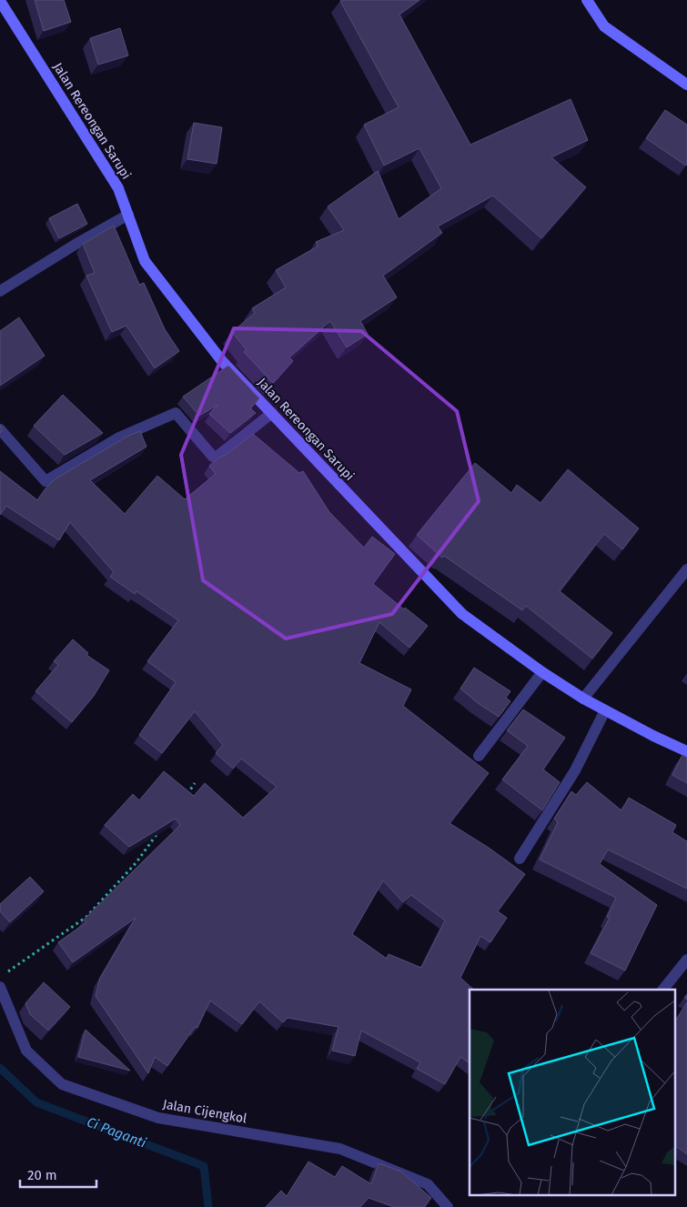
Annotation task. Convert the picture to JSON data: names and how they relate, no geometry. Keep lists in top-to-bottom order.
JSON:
{
  "streets": {
    "street": ["Jalan Rereongan Sarupi", "Jalan Cijengkol"]
  },
  "water": ["Ci Paganti"],
  "scale_bar": "20 m"
}
